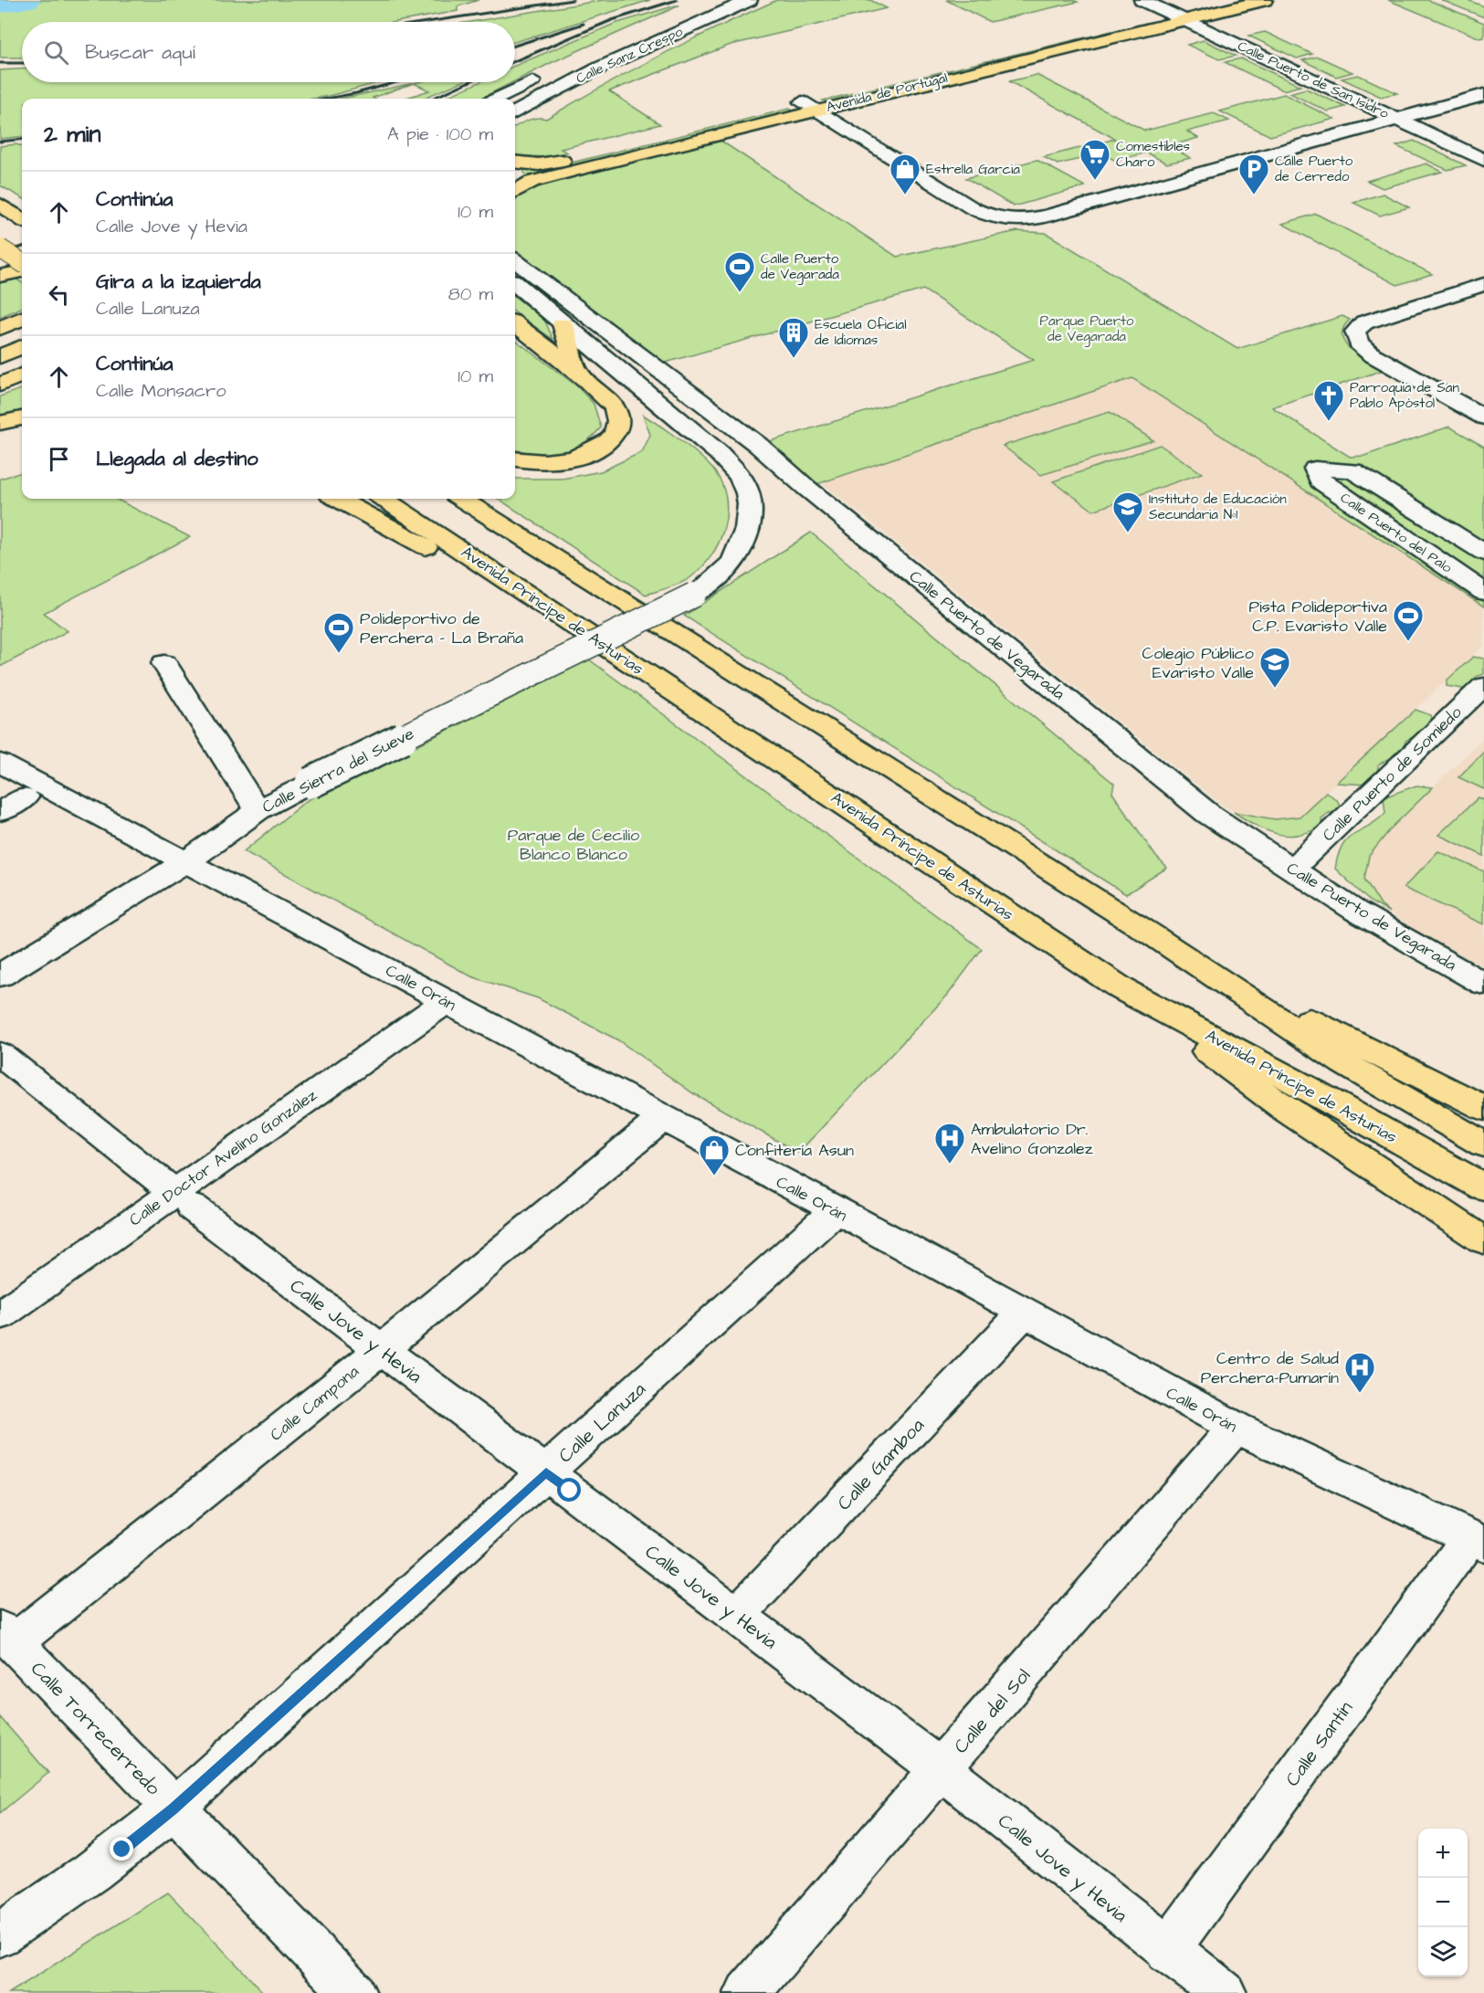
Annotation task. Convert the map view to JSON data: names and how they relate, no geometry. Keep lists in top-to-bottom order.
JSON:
{
  "streets": {
    "main road": ["Avenida de Portugal", "Avenida Príncipe de Asturias"],
    "street": [
      "Calle Sanz Crespo",
      "Calle Puerto de San Isidro",
      "Calle Puerto del Palo",
      "Calle Puerto de Vegarada",
      "Calle Sierra del Sueve",
      "Calle Puerto de Somiedo",
      "Calle Orán",
      "Calle Doctor Avelino González",
      "Calle Jove y Hevia",
      "Calle Campona",
      "Calle Lanuza",
      "Calle Gamboa",
      "Calle del Sol",
      "Calle Torrecerredo",
      "Calle Santín"
    ]
  },
  "crossings": [
    ["Calle Puerto de San Isidro", "Avenida de Portugal"],
    ["Calle Sierra del Sueve", "Calle Orán"],
    ["Calle Orán", "Calle Doctor Avelino González"],
    ["Calle Orán", "Calle Campona"],
    ["Calle Orán", "Calle Lanuza"],
    ["Calle Orán", "Calle Gamboa"],
    ["Calle Orán", "Calle del Sol"],
    ["Calle Orán", "Calle Santín"],
    ["Calle Jove y Hevia", "Calle Campona"],
    ["Calle Jove y Hevia", "Calle Lanuza"],
    ["Calle Jove y Hevia", "Calle Gamboa"],
    ["Calle Jove y Hevia", "Calle del Sol"],
    ["Calle Jove y Hevia", "Calle Santín"],
    ["Calle Campona", "Calle Torrecerredo"],
    ["Calle Lanuza", "Calle Torrecerredo"]
  ],
  "parks": ["Parque Puerto de Vegarada", "Parque de Cecilio Blanco Blanco"],
  "places": {
    "supermarket": ["Comestibles Charo"],
    "shop": ["Estrella Garcia", "Confitería Asun"],
    "parking": ["Calle Puerto de Cerredo"],
    "sports": ["Calle Puerto de Vegarada", "Pista Polideportiva C.P. Evaristo Valle", "Polideportivo de Perchera - La Braña"],
    "building": ["Escuela Oficial de Idiomas"],
    "church": ["Parroquia de San Pablo Apóstol"],
    "school or university": ["Instituto de Educación Secundaria Nº1", "Colegio Público Evaristo Valle"],
    "hospital": ["Ambulatorio Dr. Avelino Gonzalez", "Centro de Salud Perchera-Pumarín"]
  },
  "page": {
    "search": "Buscar aquí",
    "heading": ["2 min", "A pie · 100 m"],
    "list": [
      ["Continúa", "Calle Jove y Hevia", "10 m"],
      ["Gira a la izquierda", "Calle Lanuza", "80 m"],
      ["Continúa", "Calle Monsacro", "10 m"],
      "Llegada al destino"
    ],
    "map_buttons": ["+", "−"]
  }
}
